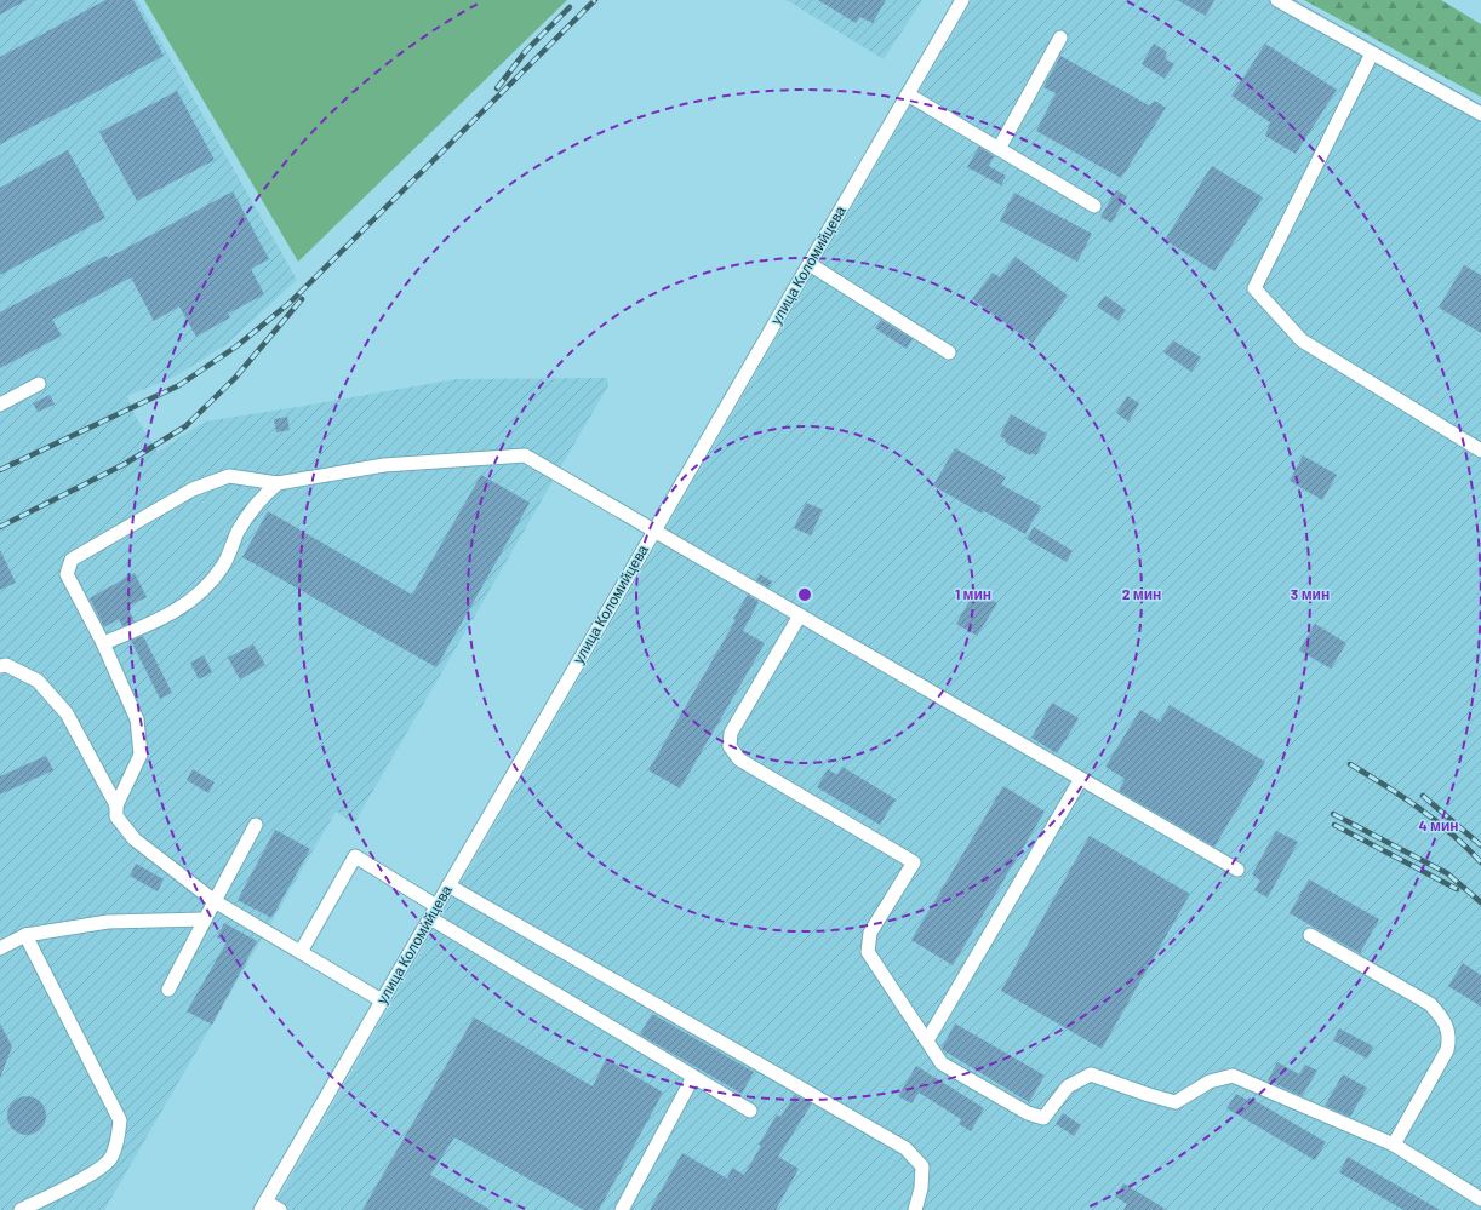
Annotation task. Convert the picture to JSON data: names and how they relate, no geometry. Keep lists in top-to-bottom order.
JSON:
{
  "streets": {
    "street": ["улица Коломийцева"]
  },
  "rings": [
    "1 мин",
    "2 мин",
    "3 мин",
    "4 мин"
  ]
}
